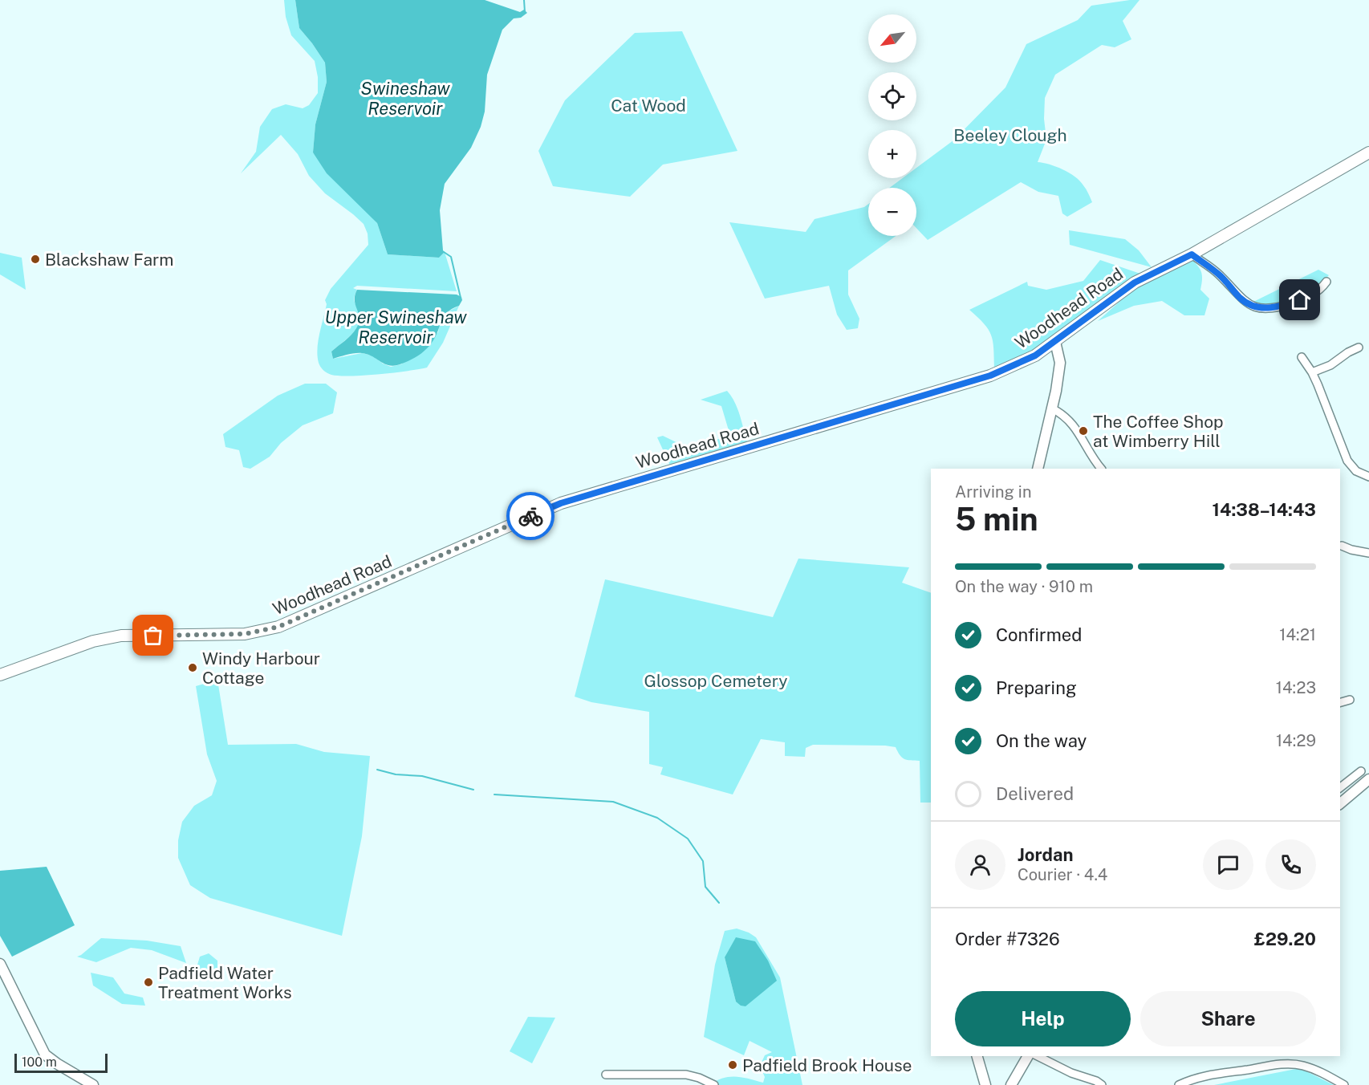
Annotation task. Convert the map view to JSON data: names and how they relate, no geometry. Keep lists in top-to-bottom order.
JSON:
{
  "streets": {
    "main road": ["Woodhead Road"]
  },
  "water": ["Swineshaw Reservoir", "Upper Swineshaw Reservoir"],
  "parks": ["Cat Wood", "Beeley Clough", "Glossop Cemetery"],
  "places": [
    "Blackshaw Farm",
    "The Coffee Shop at Wimberry Hill",
    "Windy Harbour Cottage",
    "Padfield Water Treatment Works",
    "Padfield Brook House"
  ],
  "scale_bar": "100 m",
  "north": "bottom left",
  "page": {
    "map_buttons": ["+", "−"],
    "heading": ["5 min", "Arriving in", "14:38–14:43"],
    "panel": [
      "Jordan",
      "Courier · 4.4",
      "Order #7326",
      "£29.20"
    ],
    "bar": "On the way · 910 m",
    "list": [
      ["Confirmed", "14:21"],
      ["Preparing", "14:23"],
      ["On the way", "14:29"],
      "Delivered"
    ],
    "buttons": ["Help", "Share"],
    "scale": "100 m"
  }
}
